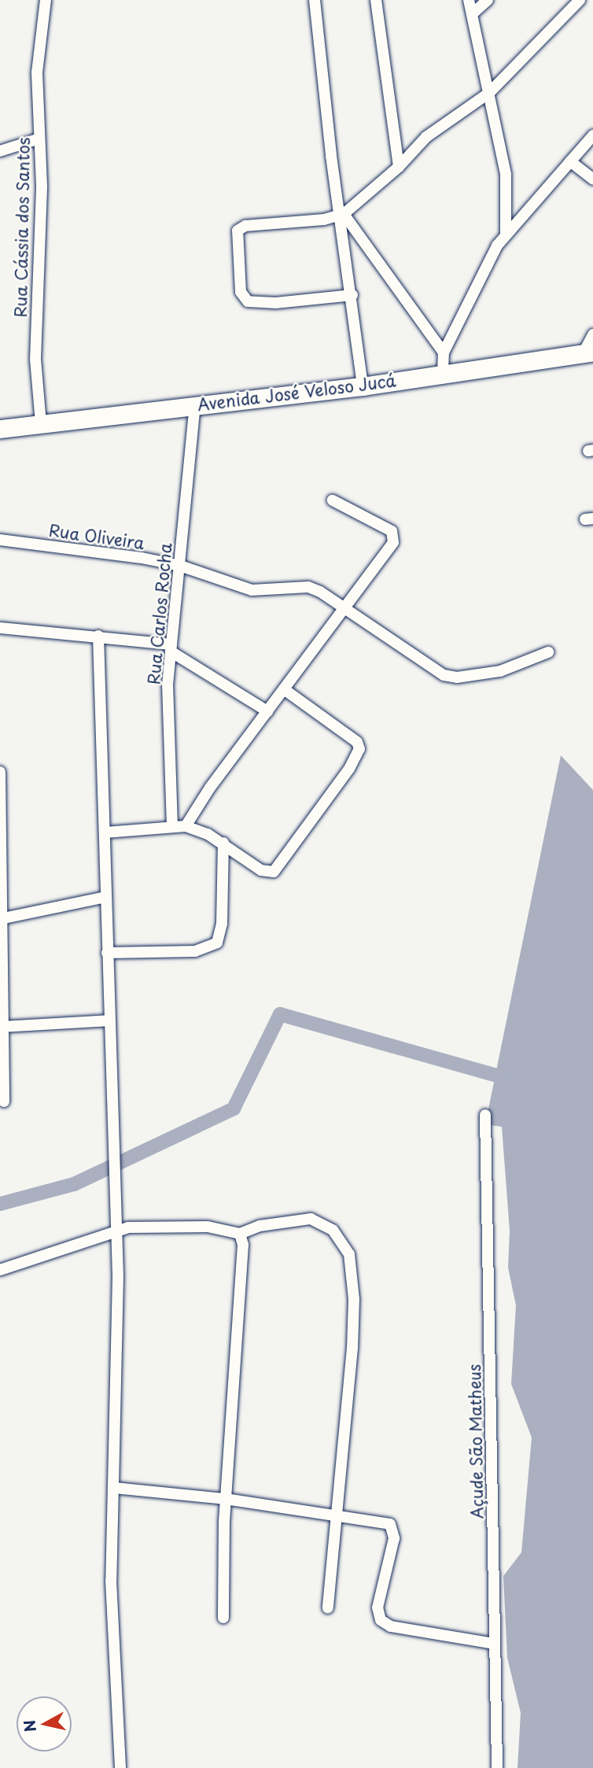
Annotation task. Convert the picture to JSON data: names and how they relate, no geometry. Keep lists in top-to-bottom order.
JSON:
{
  "streets": {
    "main road": ["Avenida José Veloso Jucá"],
    "street": [
      "Rua Cássia dos Santos",
      "Rua Oliveira",
      "Rua Carlos Rocha",
      "Açude São Matheus"
    ]
  },
  "crossings": [
    ["Rua Cássia dos Santos", "Avenida José Veloso Jucá"],
    ["Avenida José Veloso Jucá", "Rua Carlos Rocha"],
    ["Rua Oliveira", "Rua Carlos Rocha"]
  ],
  "north": "left"
}
